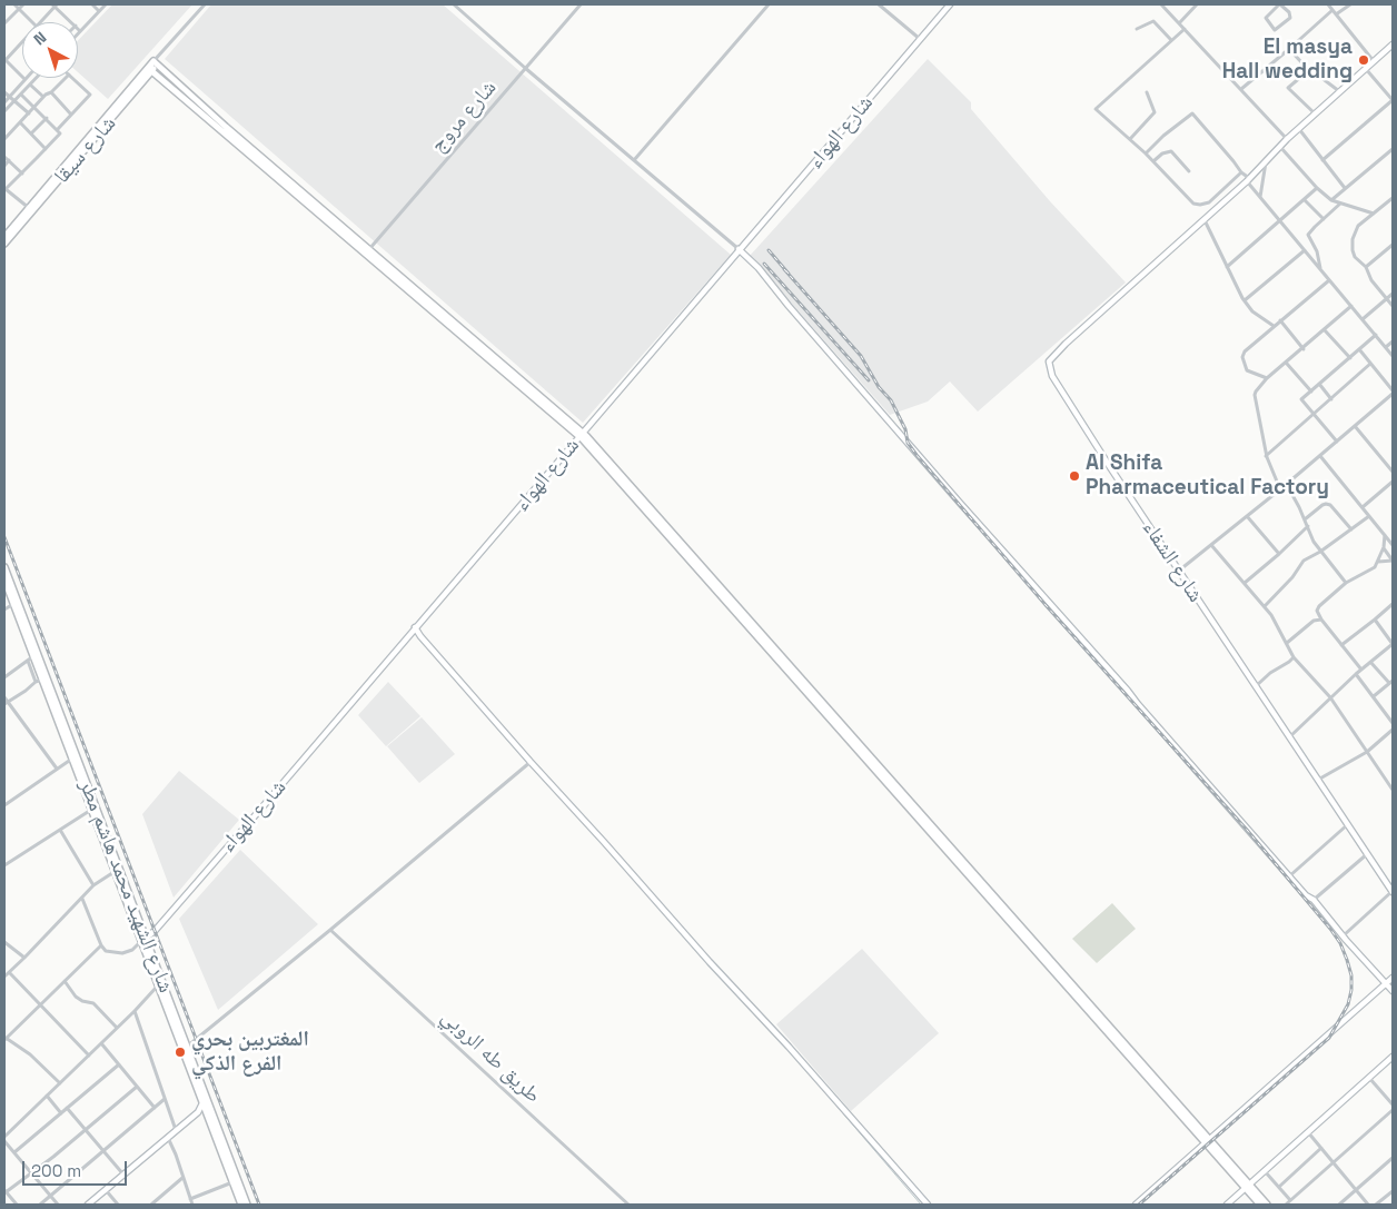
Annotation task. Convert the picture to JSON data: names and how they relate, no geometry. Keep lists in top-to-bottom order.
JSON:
{
  "streets": {
    "main road": ["شارع سيقا", "شارع الشهيد محمد هاشم مطر"],
    "street": [
      "شارع مروج",
      "شارع الهواء",
      "شارع الشفاء",
      "طريق طه الروبي"
    ]
  },
  "crossings": [
    ["شارع الهواء", "شارع الشهيد محمد هاشم مطر"]
  ],
  "places": ["El masya Hall wedding", "Al Shifa Pharmaceutical Factory", "المغتربين بحري الفرع الذكي"],
  "scale_bar": "200 m",
  "north": "top left"
}
